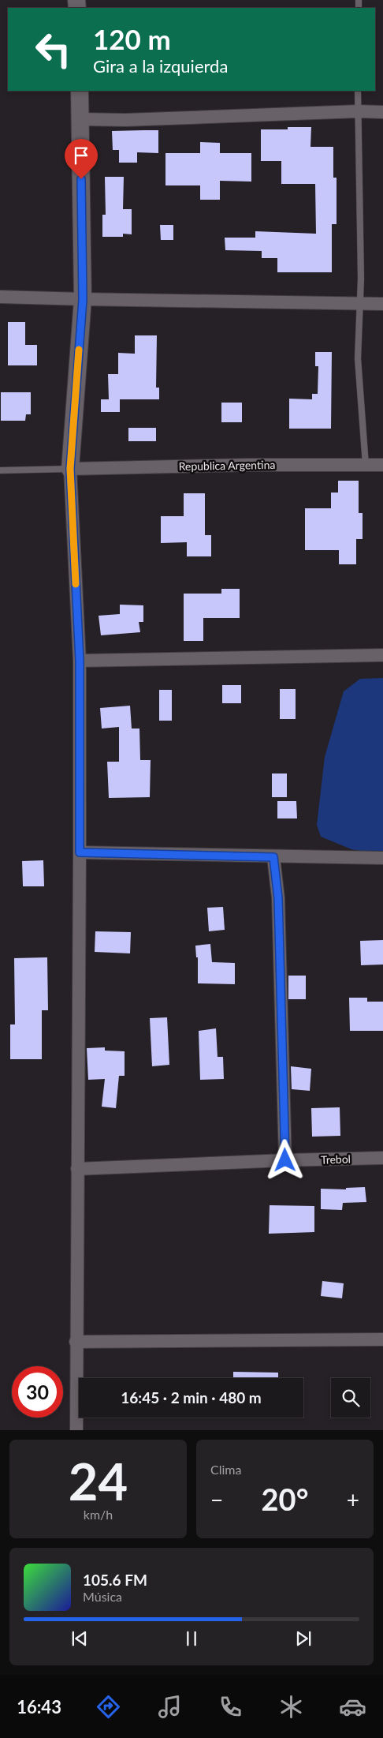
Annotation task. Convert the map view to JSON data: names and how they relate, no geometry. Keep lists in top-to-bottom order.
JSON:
{
  "streets": {
    "street": ["Republica Argentina", "Trebol"]
  },
  "page": {
    "turn": ["120 m", "Gira a la izquierda"],
    "limit": "30",
    "trip": "16:45 · 2 min · 480 m",
    "tile": [
      ["24", "km/h"],
      "Clima"
    ],
    "heat": ["−", "20°", "+"],
    "song": ["105.6 FM", "Música"],
    "tabs": "16:43"
  }
}
